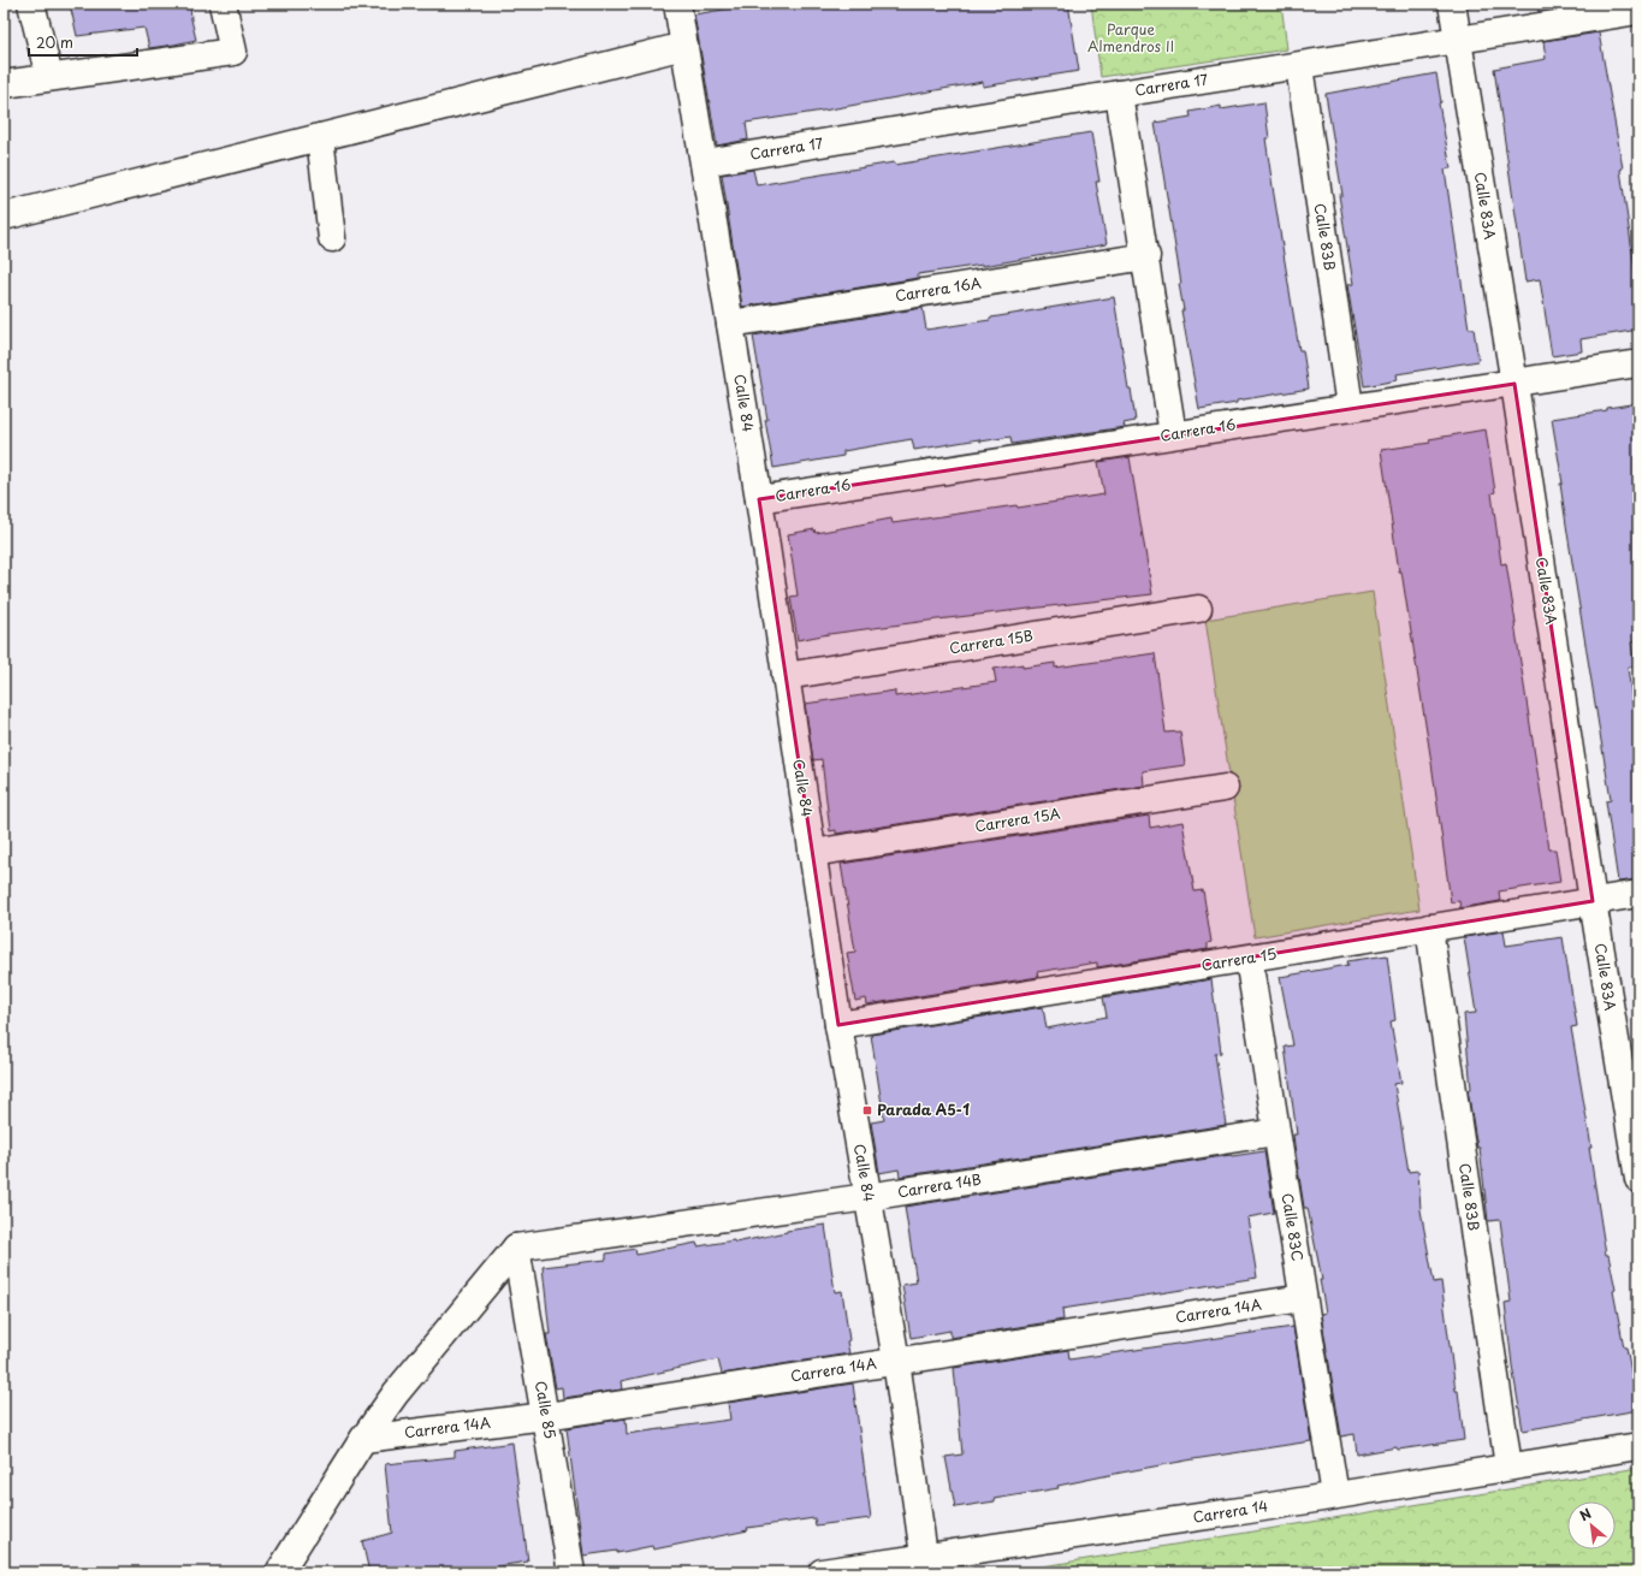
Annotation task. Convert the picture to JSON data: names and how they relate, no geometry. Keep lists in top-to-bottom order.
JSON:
{
  "streets": {
    "street": [
      "Carrera 17",
      "Calle 83A",
      "Calle 83B",
      "Carrera 16A",
      "Calle 84",
      "Carrera 16",
      "Carrera 15B",
      "Carrera 15A",
      "Carrera 15",
      "Carrera 14B",
      "Calle 83C",
      "Carrera 14A",
      "Calle 85",
      "Carrera 14"
    ]
  },
  "crossings": [
    ["Carrera 17", "Calle 83A"],
    ["Carrera 17", "Calle 83B"],
    ["Carrera 17", "Calle 84"],
    ["Calle 83A", "Carrera 16"],
    ["Calle 83A", "Carrera 15"],
    ["Calle 83B", "Carrera 16"],
    ["Calle 83B", "Carrera 15"],
    ["Calle 83B", "Carrera 14"],
    ["Carrera 16A", "Calle 84"],
    ["Calle 84", "Carrera 16"],
    ["Calle 84", "Carrera 15B"],
    ["Calle 84", "Carrera 15A"],
    ["Calle 84", "Carrera 15"],
    ["Calle 84", "Carrera 14B"],
    ["Calle 84", "Carrera 14A"],
    ["Calle 84", "Carrera 14"],
    ["Carrera 15", "Calle 83C"],
    ["Carrera 14B", "Calle 83C"],
    ["Carrera 14B", "Calle 85"],
    ["Calle 83C", "Carrera 14A"],
    ["Calle 83C", "Carrera 14"],
    ["Carrera 14A", "Calle 85"]
  ],
  "parks": ["Parque Almendros II"],
  "places": {
    "transit": ["Parada A5-1"]
  },
  "scale_bar": "20 m",
  "north": "top left"
}
